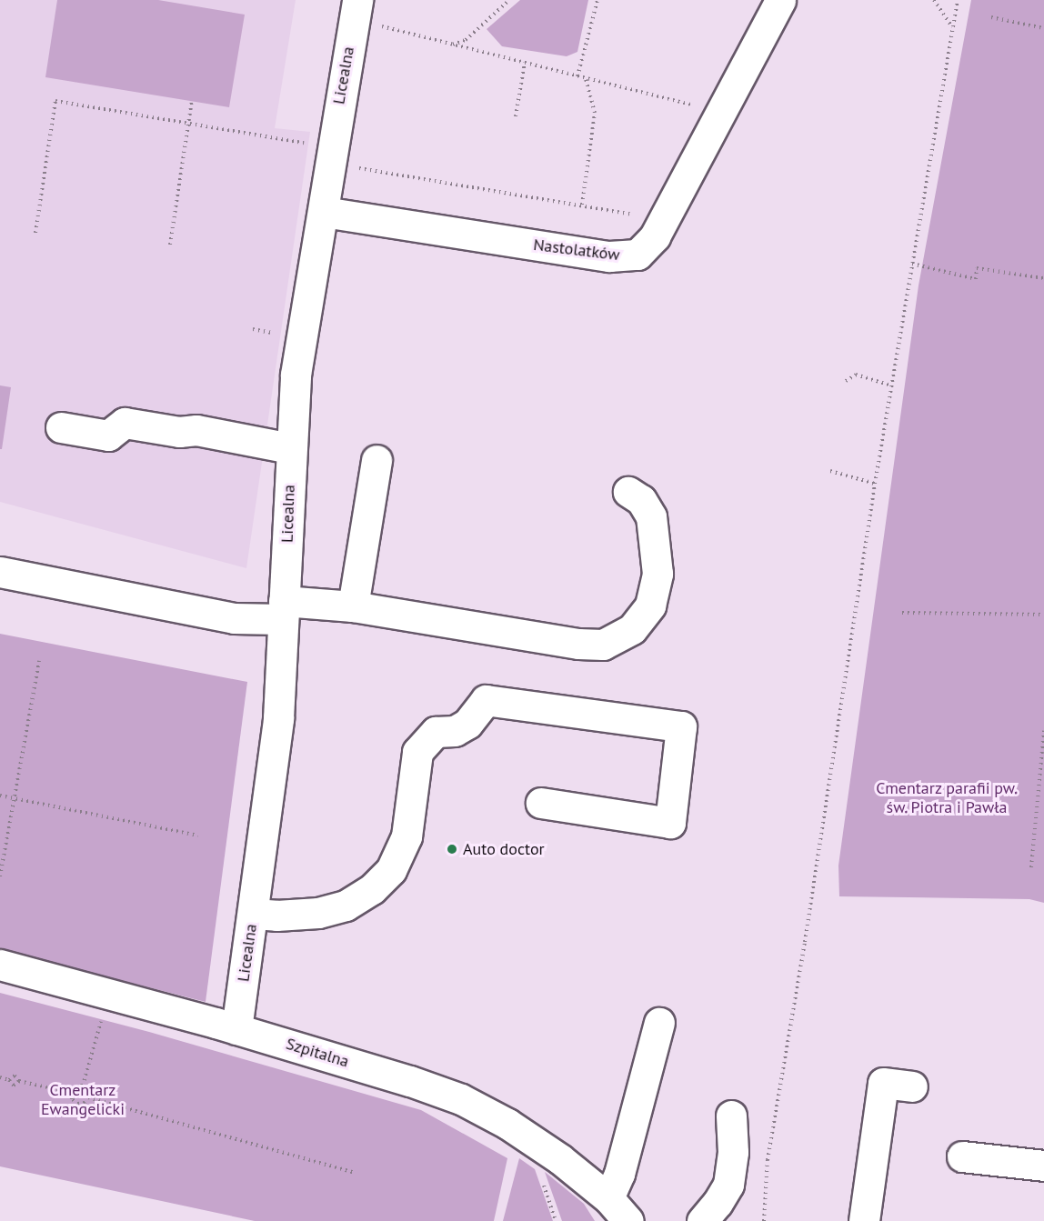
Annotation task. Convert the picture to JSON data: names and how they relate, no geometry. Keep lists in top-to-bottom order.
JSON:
{
  "streets": {
    "street": ["Licealna", "Nastolatków", "Szpitalna"]
  },
  "crossings": [
    ["Licealna", "Nastolatków"],
    ["Licealna", "Szpitalna"]
  ],
  "parks": ["Cmentarz parafii pw. św. Piotra i Pawła", "Cmentarz Ewangelicki"],
  "places": ["Auto doctor"]
}
